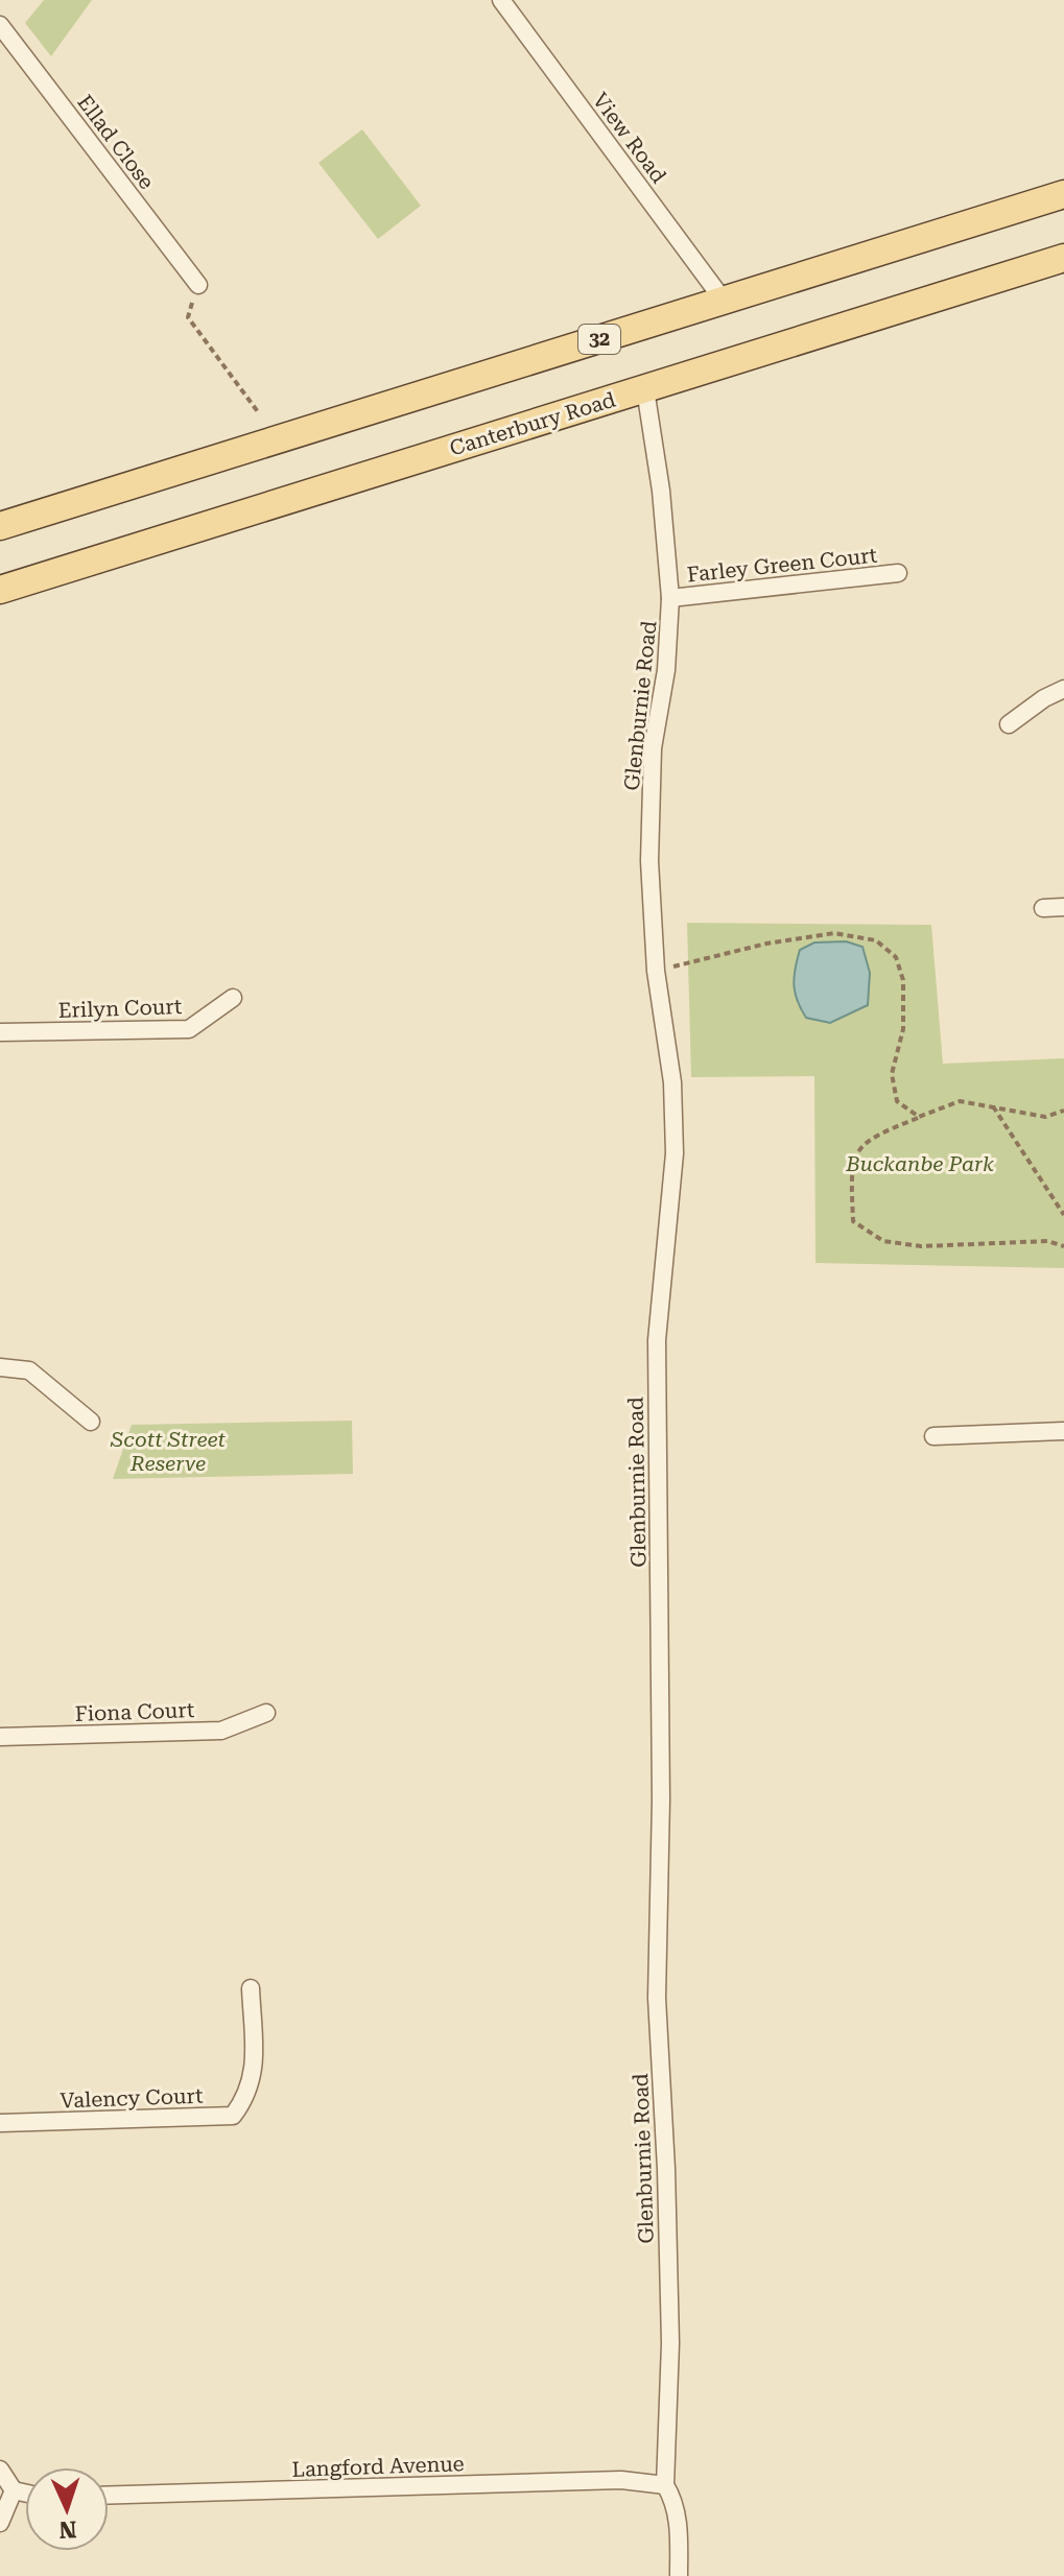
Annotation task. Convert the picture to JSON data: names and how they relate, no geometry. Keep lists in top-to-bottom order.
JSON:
{
  "streets": {
    "main road": ["32", "Canterbury Road"],
    "street": [
      "View Road",
      "Ellad Close",
      "Farley Green Court",
      "Glenburnie Road",
      "Erilyn Court",
      "Fiona Court",
      "Valency Court",
      "Langford Avenue"
    ]
  },
  "crossings": [
    ["View Road", "32"],
    ["Canterbury Road", "Glenburnie Road"],
    ["Farley Green Court", "Glenburnie Road"],
    ["Glenburnie Road", "Langford Avenue"]
  ],
  "parks": ["Buckanbe Park", "Scott Street Reserve"],
  "north": "bottom"
}
